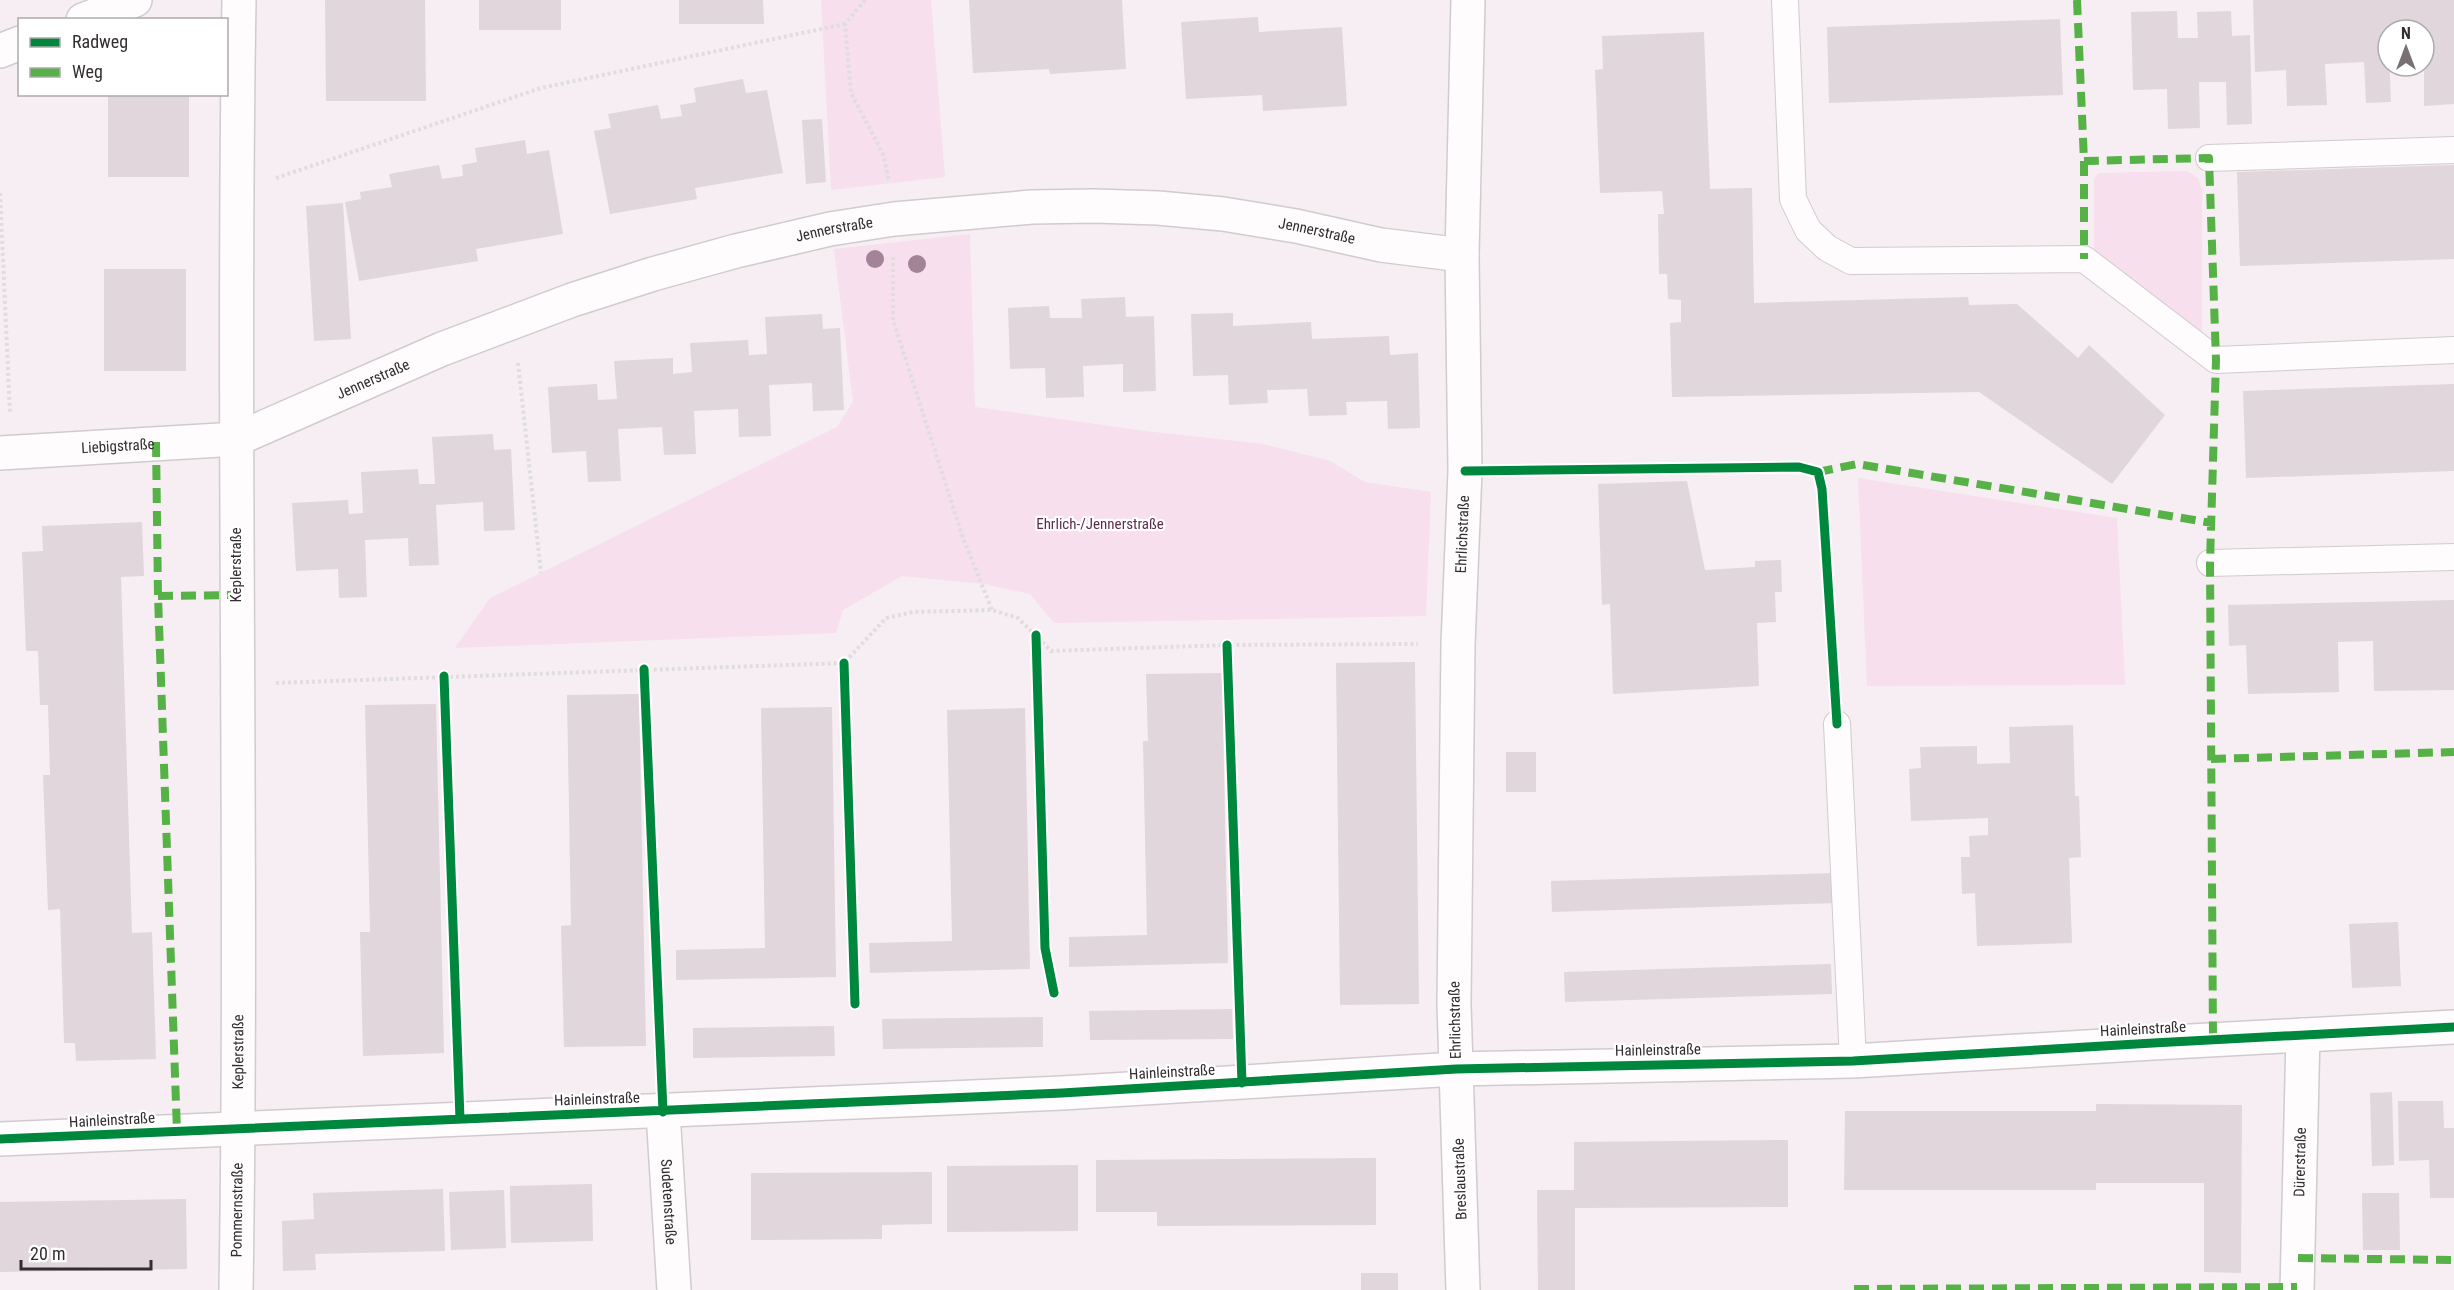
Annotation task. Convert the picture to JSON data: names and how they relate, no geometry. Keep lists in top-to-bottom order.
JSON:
{
  "streets": {
    "street": [
      "Jennerstraße",
      "Liebigstraße",
      "Ehrlichstraße",
      "Keplerstraße",
      "Hainleinstraße",
      "Dürerstraße",
      "Breslaustraße",
      "Sudetenstraße",
      "Pommernstraße"
    ]
  },
  "crossings": [
    ["Jennerstraße", "Liebigstraße"],
    ["Jennerstraße", "Ehrlichstraße"],
    ["Jennerstraße", "Keplerstraße"],
    ["Liebigstraße", "Keplerstraße"],
    ["Ehrlichstraße", "Hainleinstraße"],
    ["Ehrlichstraße", "Breslaustraße"],
    ["Keplerstraße", "Hainleinstraße"],
    ["Keplerstraße", "Pommernstraße"],
    ["Hainleinstraße", "Dürerstraße"],
    ["Hainleinstraße", "Breslaustraße"],
    ["Hainleinstraße", "Sudetenstraße"],
    ["Hainleinstraße", "Pommernstraße"]
  ],
  "parks": ["Ehrlich-/Jennerstraße"],
  "legend": ["Radweg", "Weg"],
  "scale_bar": "20 m",
  "north": "top"
}
